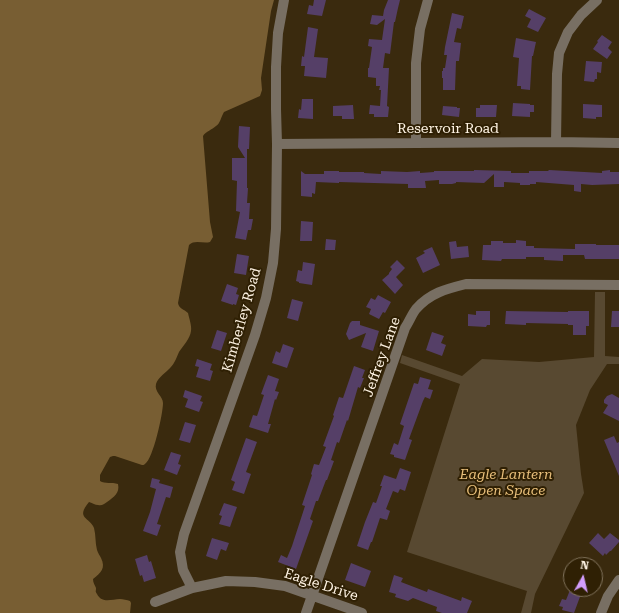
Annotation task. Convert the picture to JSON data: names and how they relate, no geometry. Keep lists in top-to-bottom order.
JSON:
{
  "streets": {
    "street": [
      "Reservoir Road",
      "Kimberley Road",
      "Jeffrey Lane",
      "Eagle Drive"
    ]
  },
  "crossings": [
    ["Reservoir Road", "Kimberley Road"],
    ["Kimberley Road", "Eagle Drive"],
    ["Jeffrey Lane", "Eagle Drive"]
  ],
  "parks": ["Eagle Lantern Open Space"],
  "north": "top"
}
